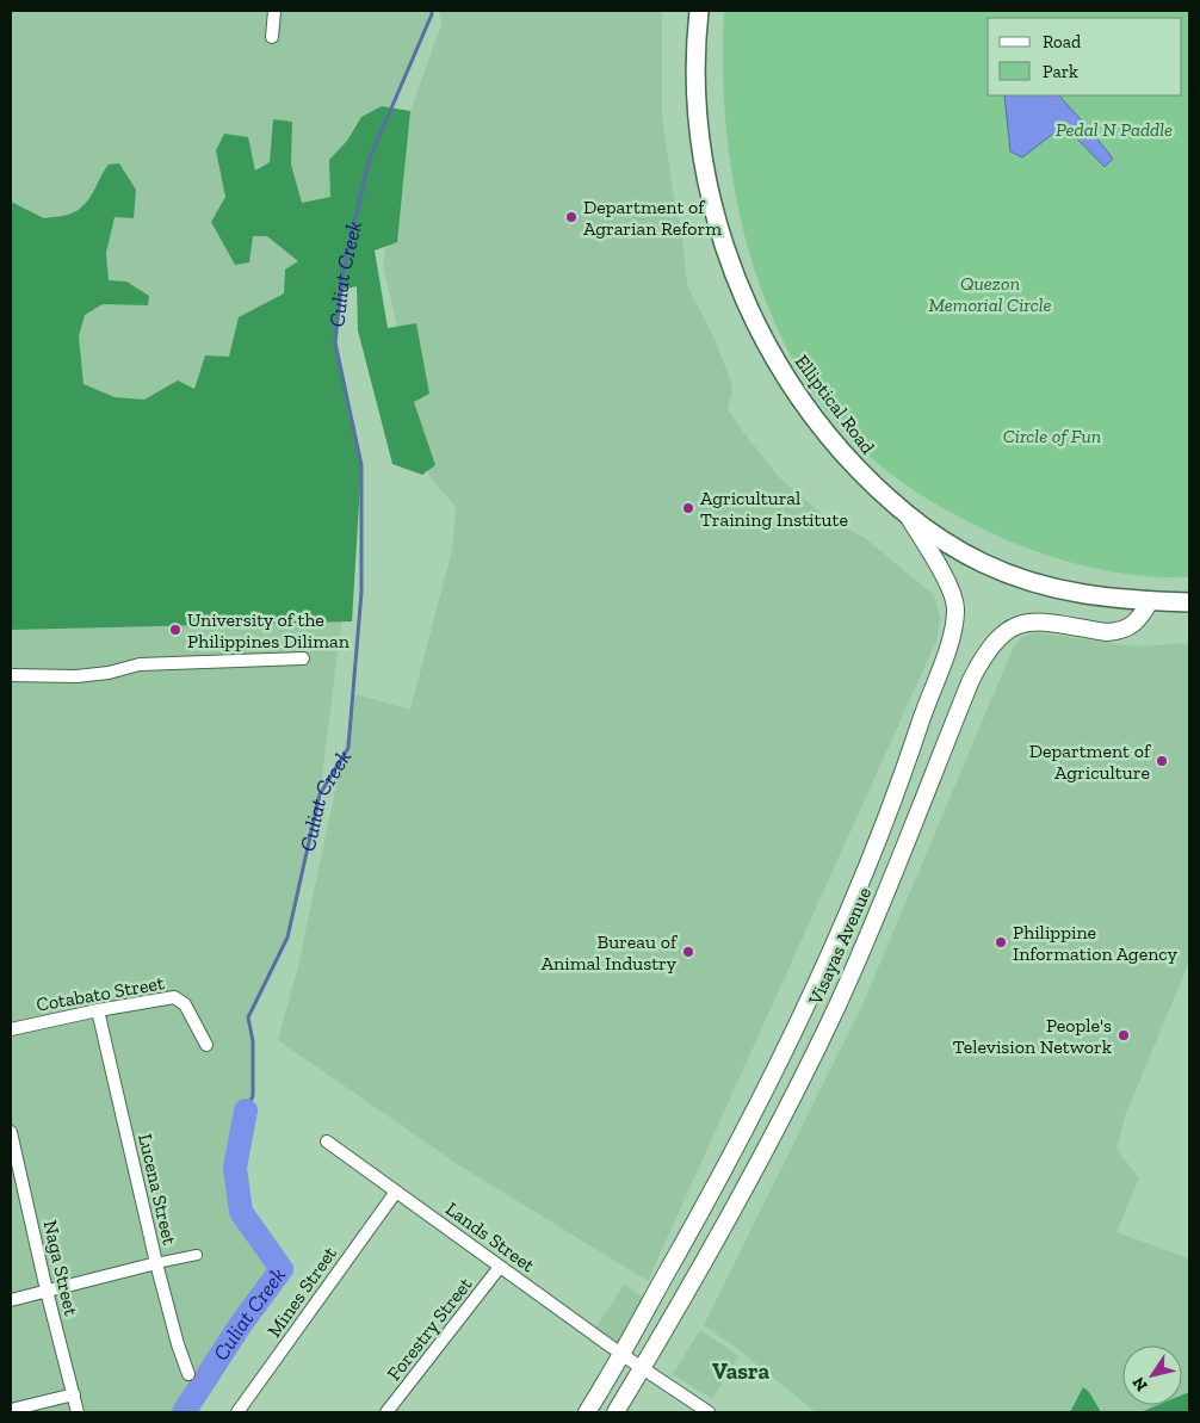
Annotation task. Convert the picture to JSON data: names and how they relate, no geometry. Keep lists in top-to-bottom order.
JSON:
{
  "streets": {
    "main road": ["Elliptical Road", "Visayas Avenue"],
    "street": [
      "Cotabato Street",
      "Lucena Street",
      "Lands Street",
      "Naga Street",
      "Mines Street",
      "Forestry Street"
    ]
  },
  "crossings": [
    ["Elliptical Road", "Visayas Avenue"],
    ["Visayas Avenue", "Lands Street"],
    ["Cotabato Street", "Lucena Street"],
    ["Lands Street", "Mines Street"],
    ["Lands Street", "Forestry Street"]
  ],
  "districts": ["Vasra"],
  "water": ["Culiat Creek"],
  "parks": ["Pedal N Paddle", "Quezon Memorial Circle", "Circle of Fun"],
  "places": [
    "Department of Agrarian Reform",
    "Agricultural Training Institute",
    "University of the Philippines Diliman",
    "Department of Agriculture",
    "Philippine Information Agency",
    "Bureau of Animal Industry",
    "People's Television Network"
  ],
  "legend": ["Road", "Park"],
  "north": "bottom left"
}
